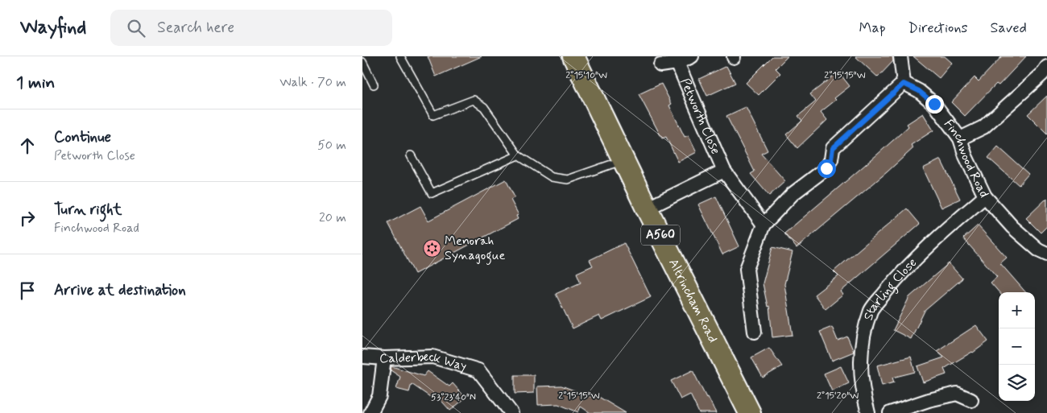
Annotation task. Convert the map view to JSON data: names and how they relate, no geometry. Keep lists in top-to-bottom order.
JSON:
{
  "streets": {
    "main road": ["A560", "Altrincham Road"],
    "street": [
      "Petworth Close",
      "Finchwood Road",
      "Starling Close",
      "Calderbeck Way"
    ]
  },
  "crossings": [
    ["Petworth Close", "Altrincham Road"],
    ["Finchwood Road", "Starling Close"]
  ],
  "places": {
    "synagogue": ["Menorah Synagogue"]
  },
  "page": {
    "header": "Wayfind",
    "search": "Search here",
    "nav": ["Map", "Directions", "Saved"],
    "heading": ["1 min", "Walk · 70 m"],
    "list": [
      ["Continue", "Petworth Close", "50 m"],
      ["Turn right", "Finchwood Road", "20 m"],
      "Arrive at destination"
    ],
    "map_buttons": ["+", "−"]
  },
  "coordinates": [
    "2°15'15\"W",
    "2°15'10\"W",
    "2°15'20\"W",
    "53°23'40\"N"
  ]
}
